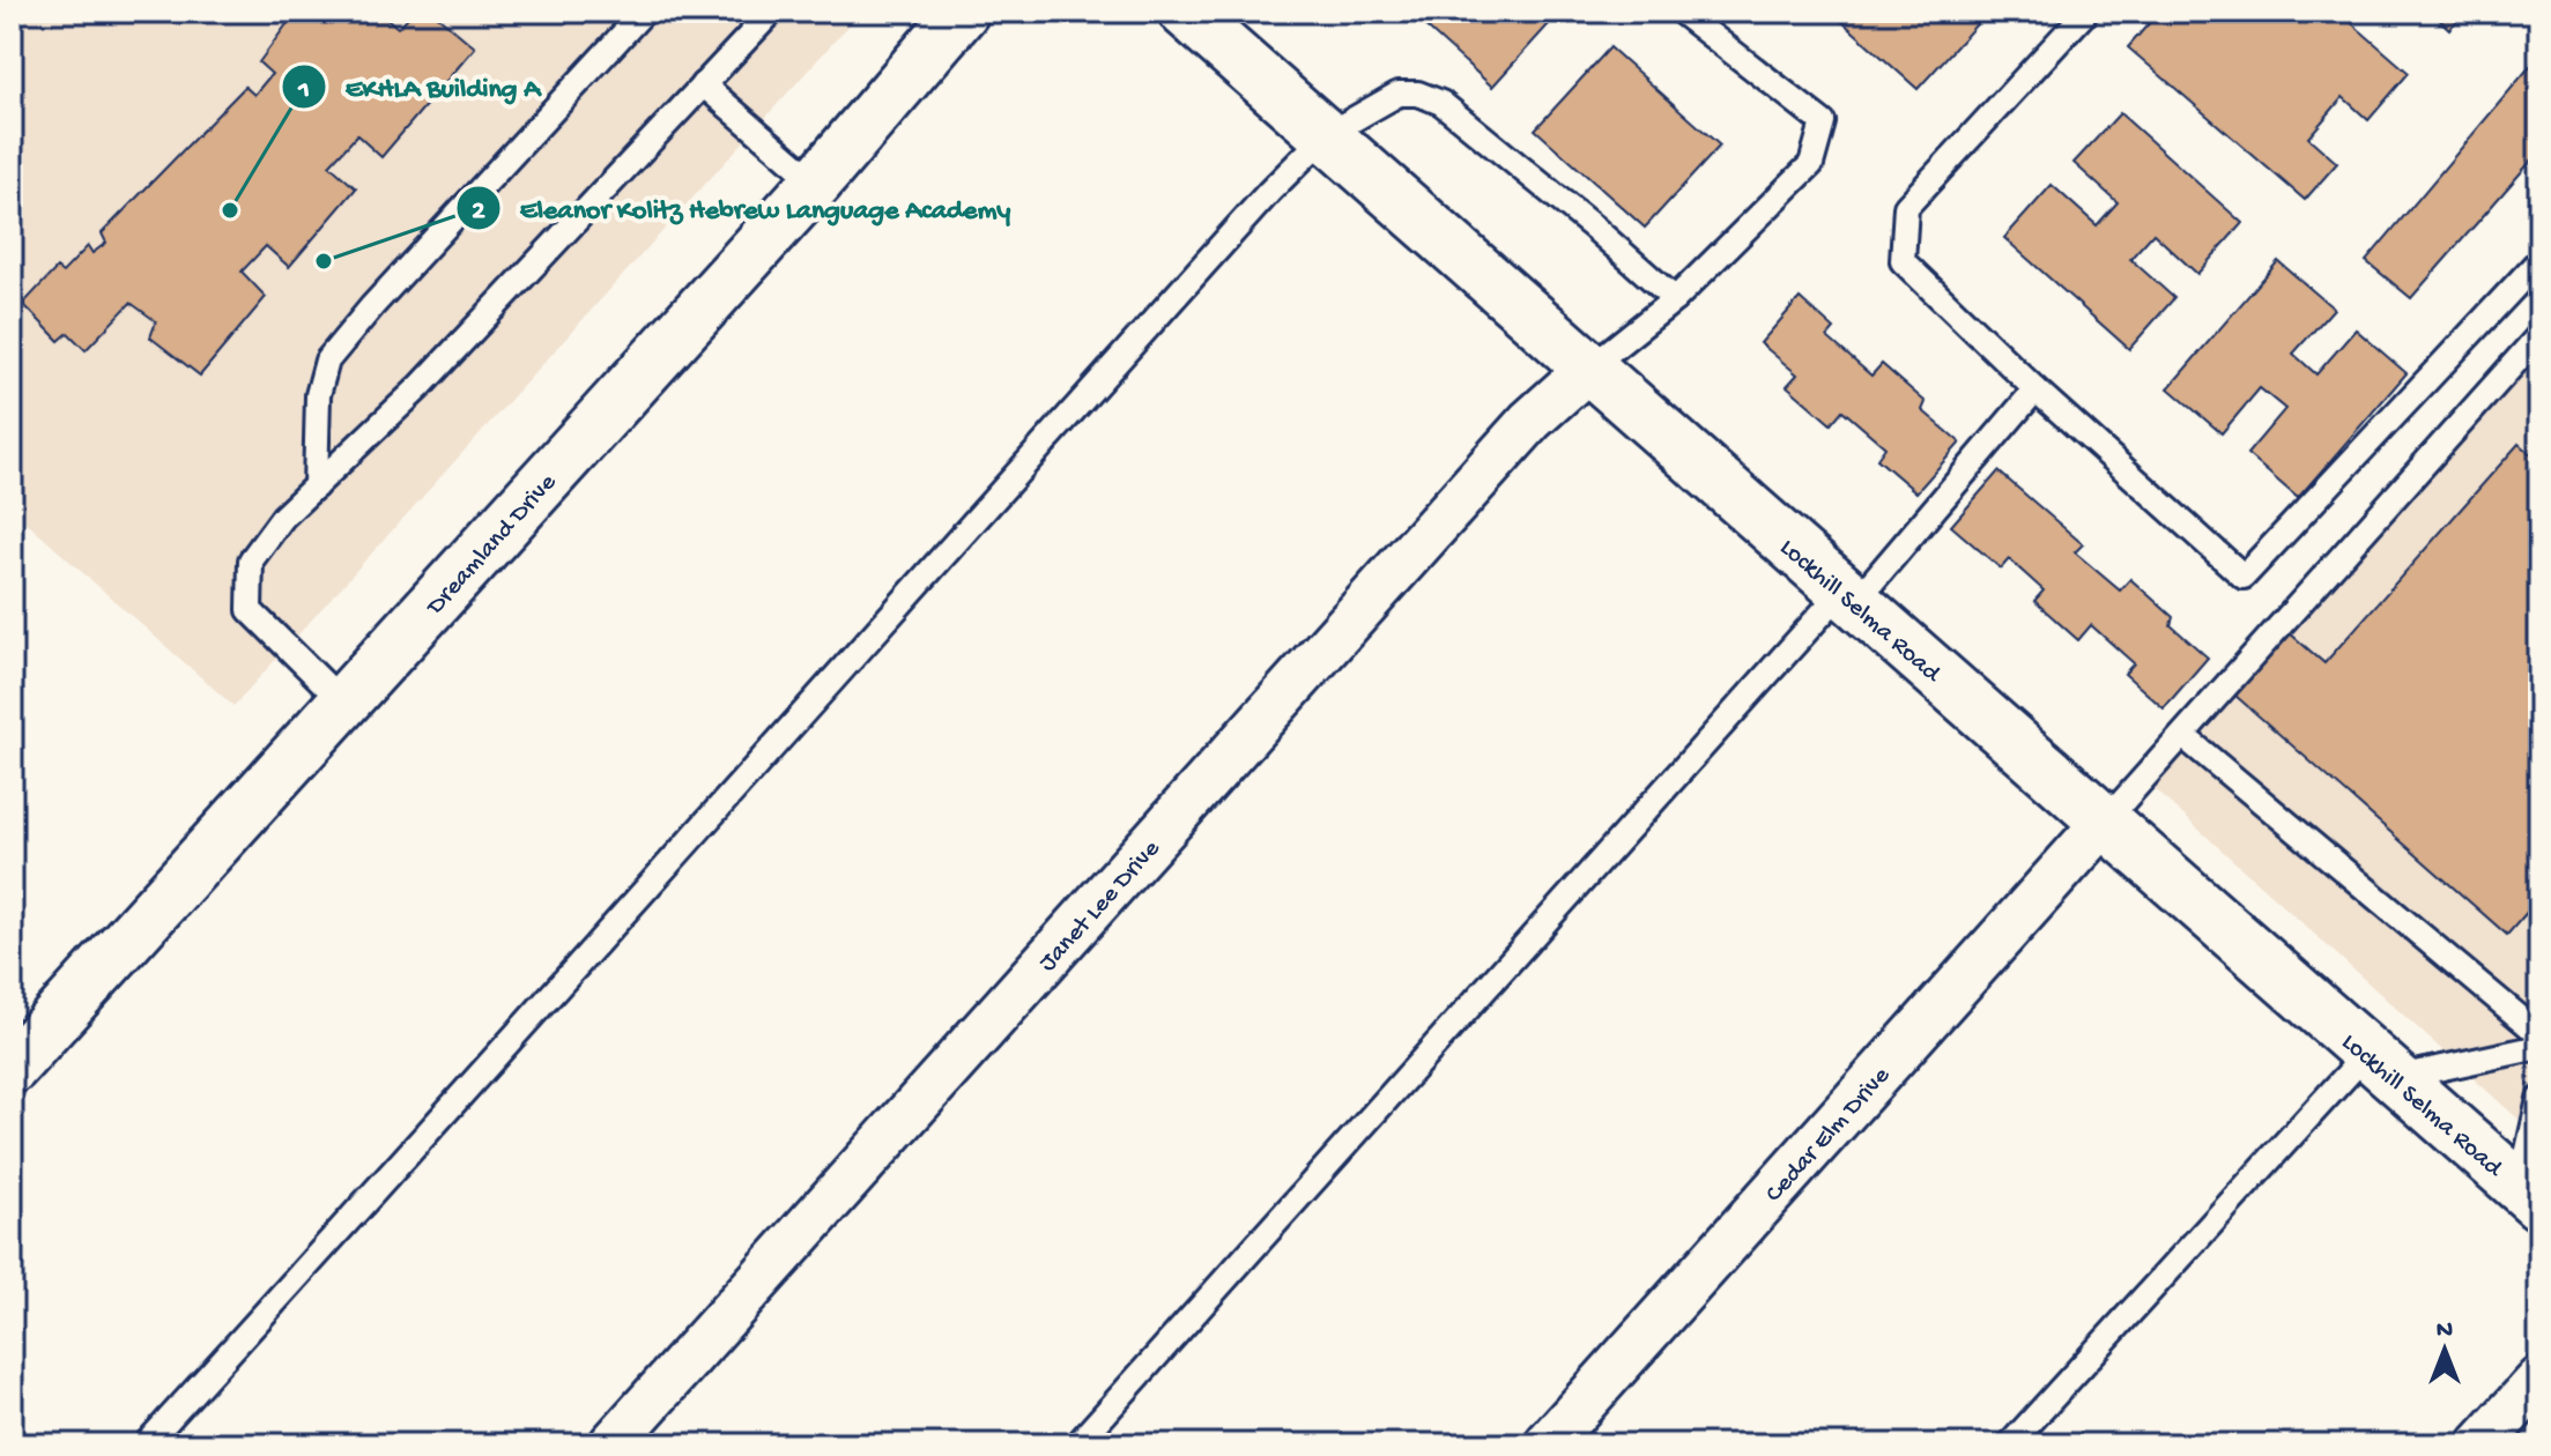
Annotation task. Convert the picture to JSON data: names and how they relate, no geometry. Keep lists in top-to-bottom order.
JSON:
{
  "streets": {
    "main road": ["Dreamland Drive", "Lockhill Selma Road"],
    "street": ["Janet Lee Drive", "Cedar Elm Drive"]
  },
  "crossings": [
    ["Lockhill Selma Road", "Janet Lee Drive"],
    ["Lockhill Selma Road", "Cedar Elm Drive"]
  ],
  "places": ["EKHLA Building A", "Eleanor Kolitz Hebrew Language Academy"],
  "north": "top"
}
